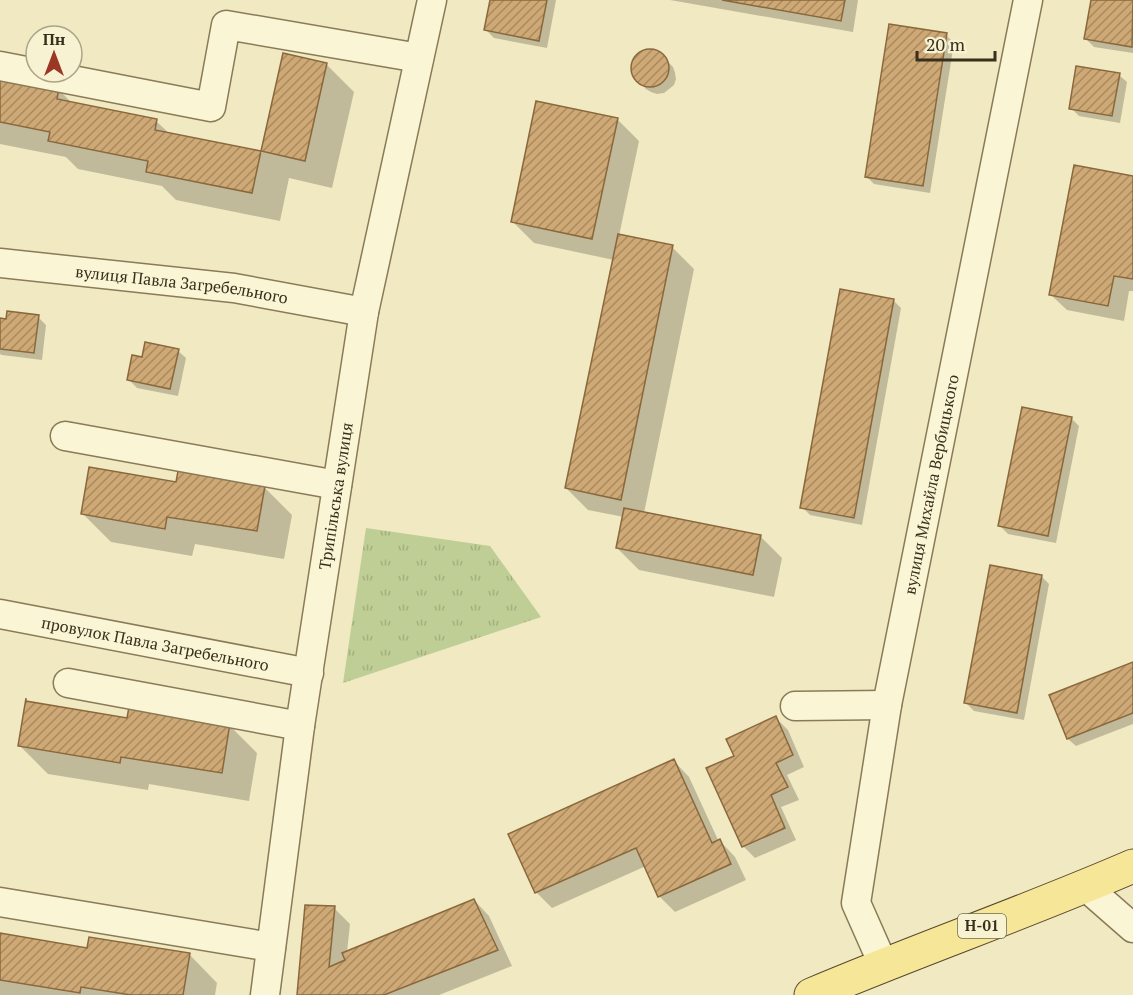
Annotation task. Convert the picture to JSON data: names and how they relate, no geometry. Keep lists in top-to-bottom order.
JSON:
{
  "streets": {
    "main road": ["Н-01"],
    "street": [
      "вулиця Павла Загребельного",
      "вулиця Михайла Вербицького",
      "Трипільська вулиця",
      "провулок Павла Загребельного"
    ]
  },
  "crossings": [
    ["вулиця Павла Загребельного", "Трипільська вулиця"],
    ["вулиця Михайла Вербицького", "Н-01"],
    ["Трипільська вулиця", "провулок Павла Загребельного"]
  ],
  "scale_bar": "20 m",
  "north": "top"
}
